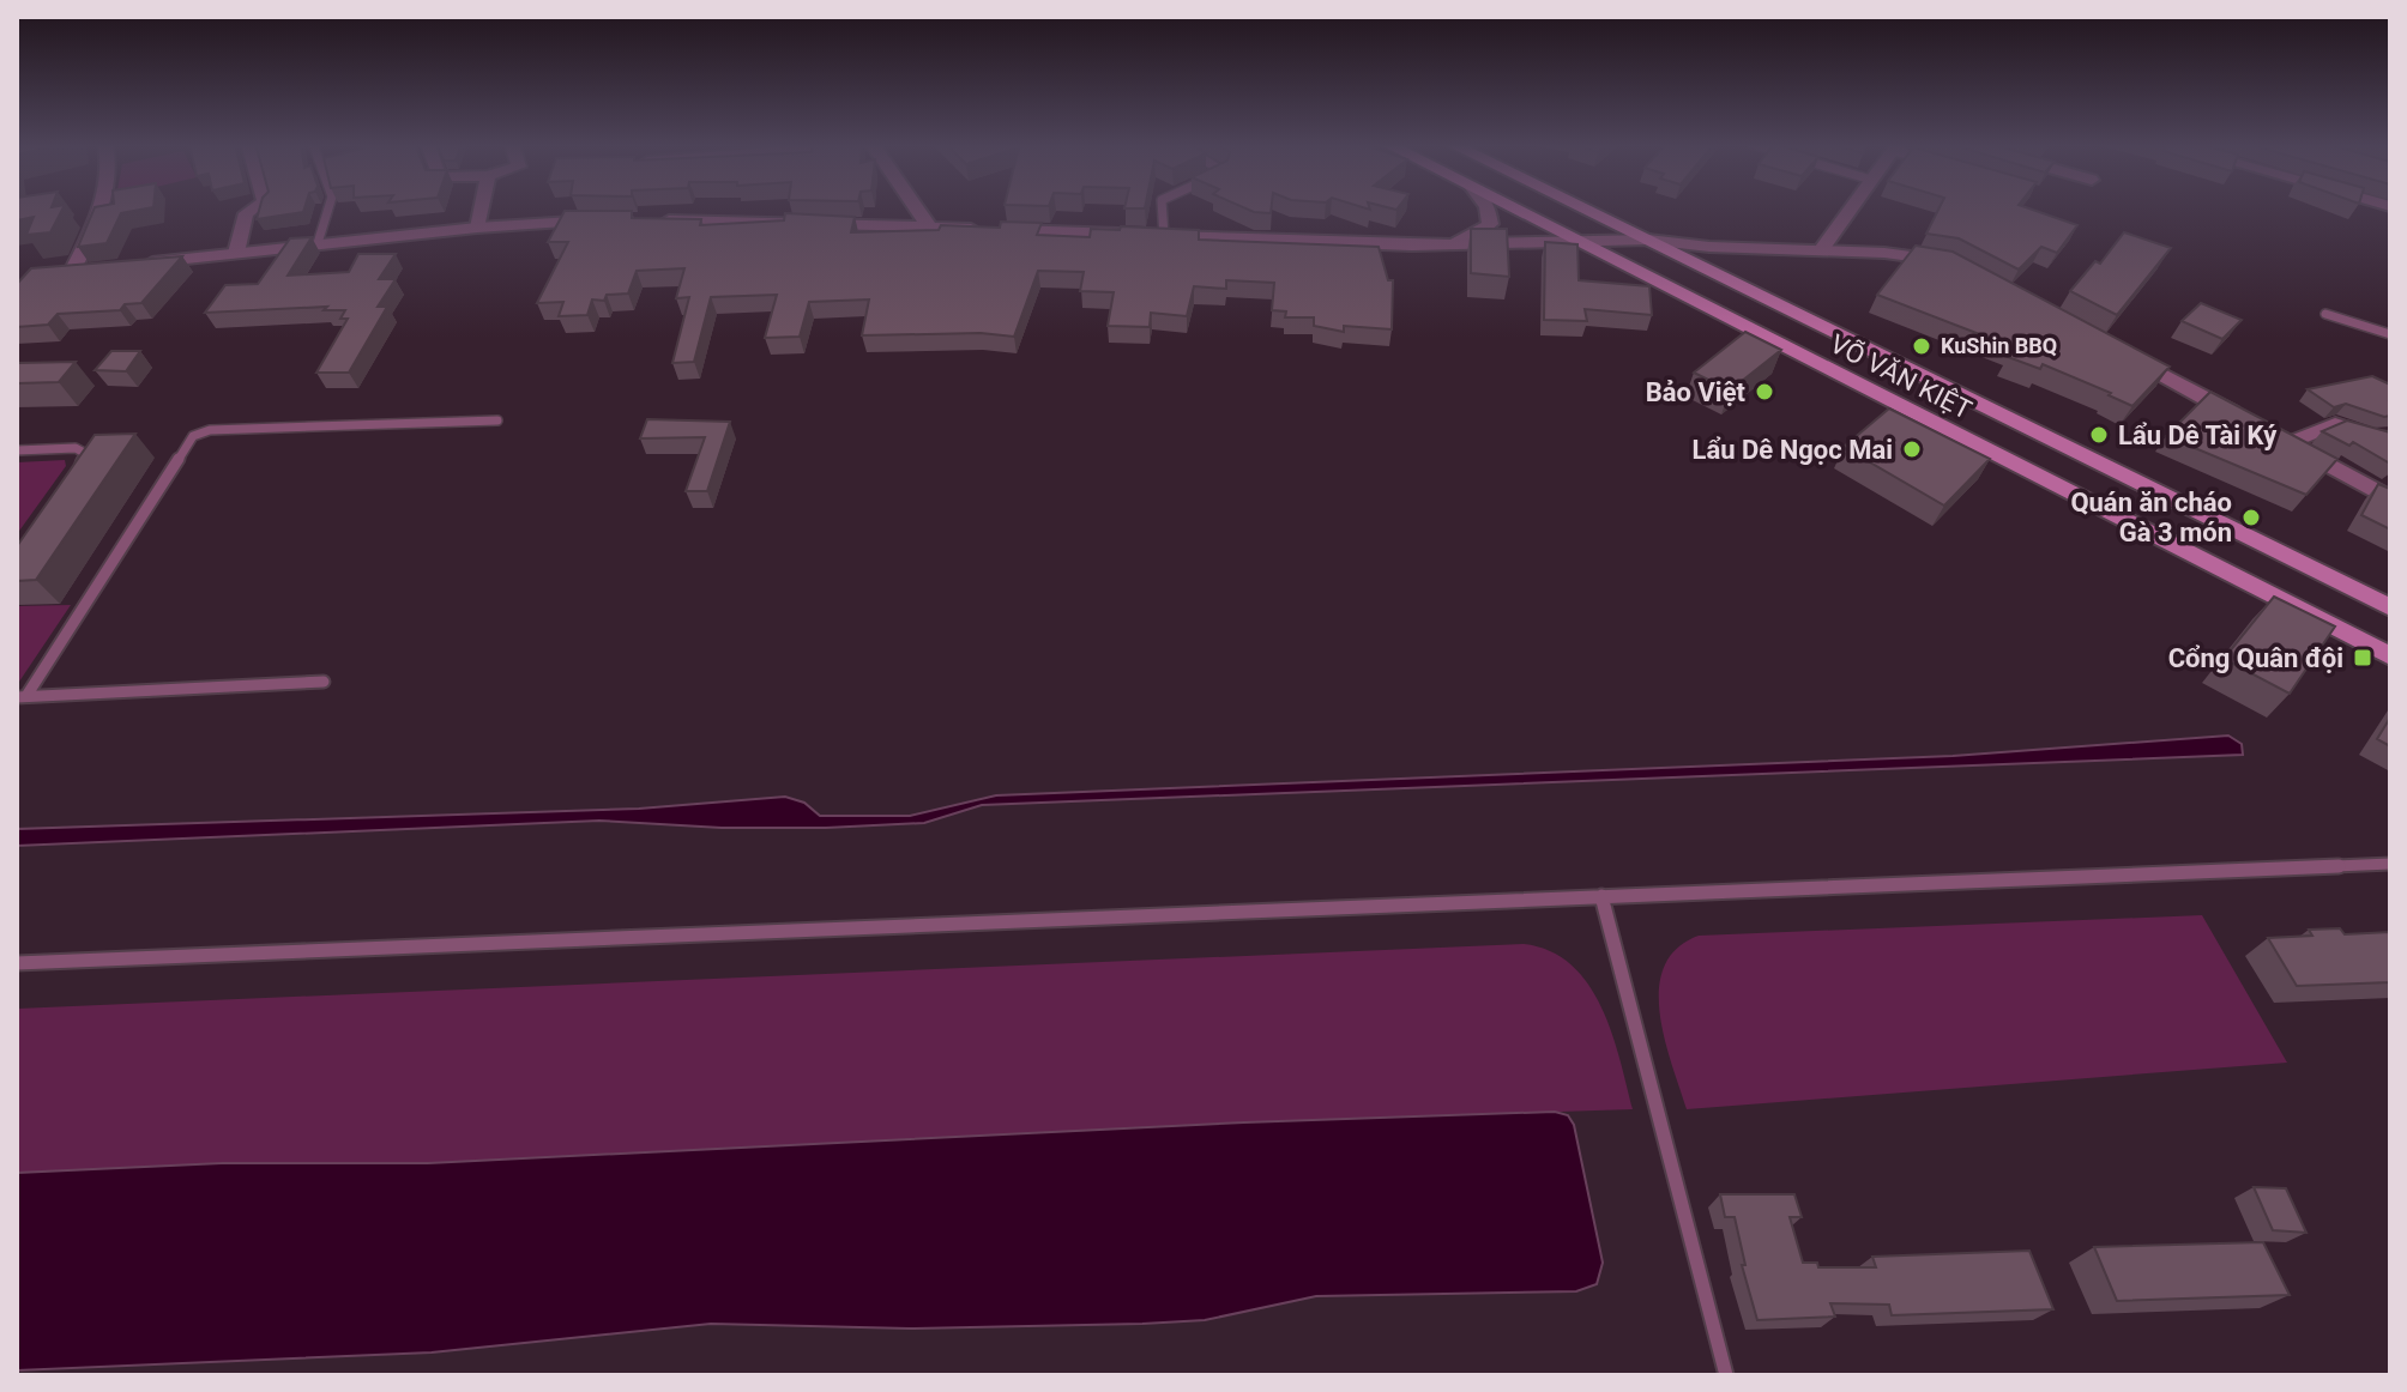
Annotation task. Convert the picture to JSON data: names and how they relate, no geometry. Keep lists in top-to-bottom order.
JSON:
{
  "streets": {
    "main road": ["VÕ VĂN KIỆT"]
  },
  "places": {
    "other": [
      "KuShin BBQ",
      "Bảo Việt",
      "Lẩu Dê Tài Ký",
      "Lẩu Dê Ngọc Mai",
      "Quán ăn cháo Gà 3 món"
    ],
    "transit": ["Cổng Quân đội"]
  }
}
